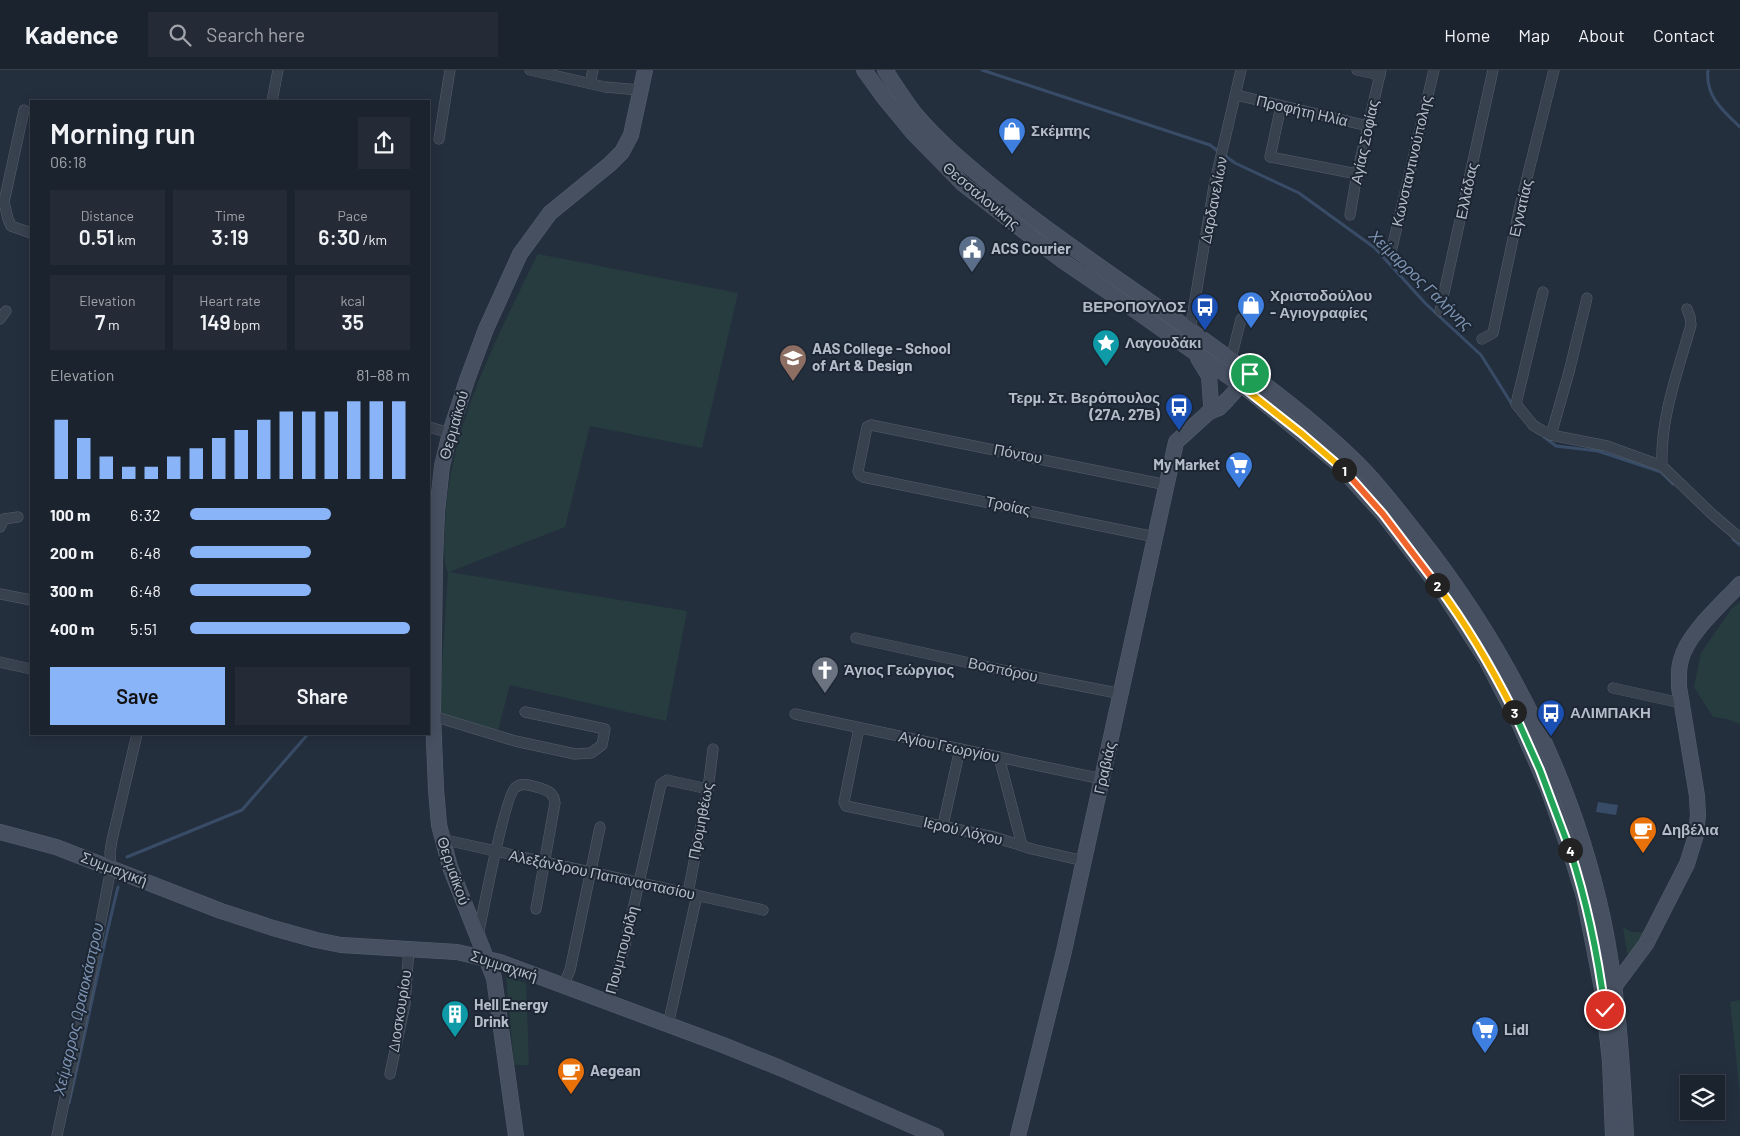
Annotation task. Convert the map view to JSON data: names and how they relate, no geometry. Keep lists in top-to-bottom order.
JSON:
{
  "streets": {
    "street": [
      "Προφήτη Ηλία",
      "Αγίας Σοφίας",
      "Κωνσταντινούπολης",
      "Ελλάδας",
      "Θεσσαλονίκης",
      "Δαρδανελίων",
      "Εγνατίας",
      "Θερμαϊκού",
      "Πόντου",
      "Τροίας",
      "Βοσπόρου",
      "Αγίου Γεωργίου",
      "Γραβιάς",
      "Προμηθέως",
      "Ιερού Λόχου",
      "Συμμαχική",
      "Αλεξάνδρου Παπαναστασίου",
      "Πουμπουρίδη",
      "Διοσκουρίου"
    ]
  },
  "crossings": [
    ["Προφήτη Ηλία", "Αγίας Σοφίας"],
    ["Προφήτη Ηλία", "Δαρδανελίων"],
    ["Θεσσαλονίκης", "Δαρδανελίων"],
    ["Θεσσαλονίκης", "Γραβιάς"],
    ["Θερμαϊκού", "Συμμαχική"],
    ["Θερμαϊκού", "Αλεξάνδρου Παπαναστασίου"],
    ["Πόντου", "Τροίας"],
    ["Πόντου", "Γραβιάς"],
    ["Τροίας", "Γραβιάς"],
    ["Βοσπόρου", "Γραβιάς"],
    ["Αγίου Γεωργίου", "Γραβιάς"],
    ["Αγίου Γεωργίου", "Ιερού Λόχου"],
    ["Γραβιάς", "Ιερού Λόχου"],
    ["Προμηθέως", "Συμμαχική"],
    ["Προμηθέως", "Αλεξάνδρου Παπαναστασίου"],
    ["Προμηθέως", "Πουμπουρίδη"],
    ["Συμμαχική", "Πουμπουρίδη"],
    ["Συμμαχική", "Διοσκουρίου"],
    ["Αλεξάνδρου Παπαναστασίου", "Πουμπουρίδη"]
  ],
  "water": ["Χείμαρρος Γαλήνης", "Χείμαρρος Ωραιοκάστρου"],
  "places": {
    "shop": ["Σκέμπης", "Χριστοδούλου - Αγιογραφίες"],
    "public building": ["ACS Courier"],
    "bus stop": ["ΒΕΡΟΠΟΥΛΟΣ", "Τερμ. Στ. Βερόπουλος (27Α, 27Β)", "ΑΛΙΜΠΑΚΗ"],
    "place": ["Λαγουδάκι"],
    "school or university": ["AAS College - School of Art & Design"],
    "supermarket": ["My Market", "Lidl"],
    "church": ["Άγιος Γεώργιος"],
    "cafe": ["Δηβέλια", "Aegean"],
    "building": ["Hell Energy Drink"]
  },
  "page": {
    "header": "Kadence",
    "search": "Search here",
    "nav": [
      "Home",
      "Map",
      "About",
      "Contact"
    ],
    "heading": ["Morning run", "06:18"],
    "stats": [
      ["Distance", "0.51 km"],
      ["Time", "3:19"],
      ["Pace", "6:30 /km"],
      ["Elevation", "7 m"],
      ["Heart rate", "149 bpm"],
      ["kcal", "35"]
    ],
    "chart": ["Elevation", "81–88 m"],
    "pins": [
      "1",
      "2",
      "3",
      "4"
    ],
    "list": [
      {
        "name": "100 m",
        "note": "6:32"
      },
      {
        "name": "200 m",
        "note": "6:48"
      },
      {
        "name": "300 m",
        "note": "6:48"
      },
      {
        "name": "400 m",
        "note": "5:51"
      }
    ],
    "buttons": ["Save", "Share"]
  }
}
